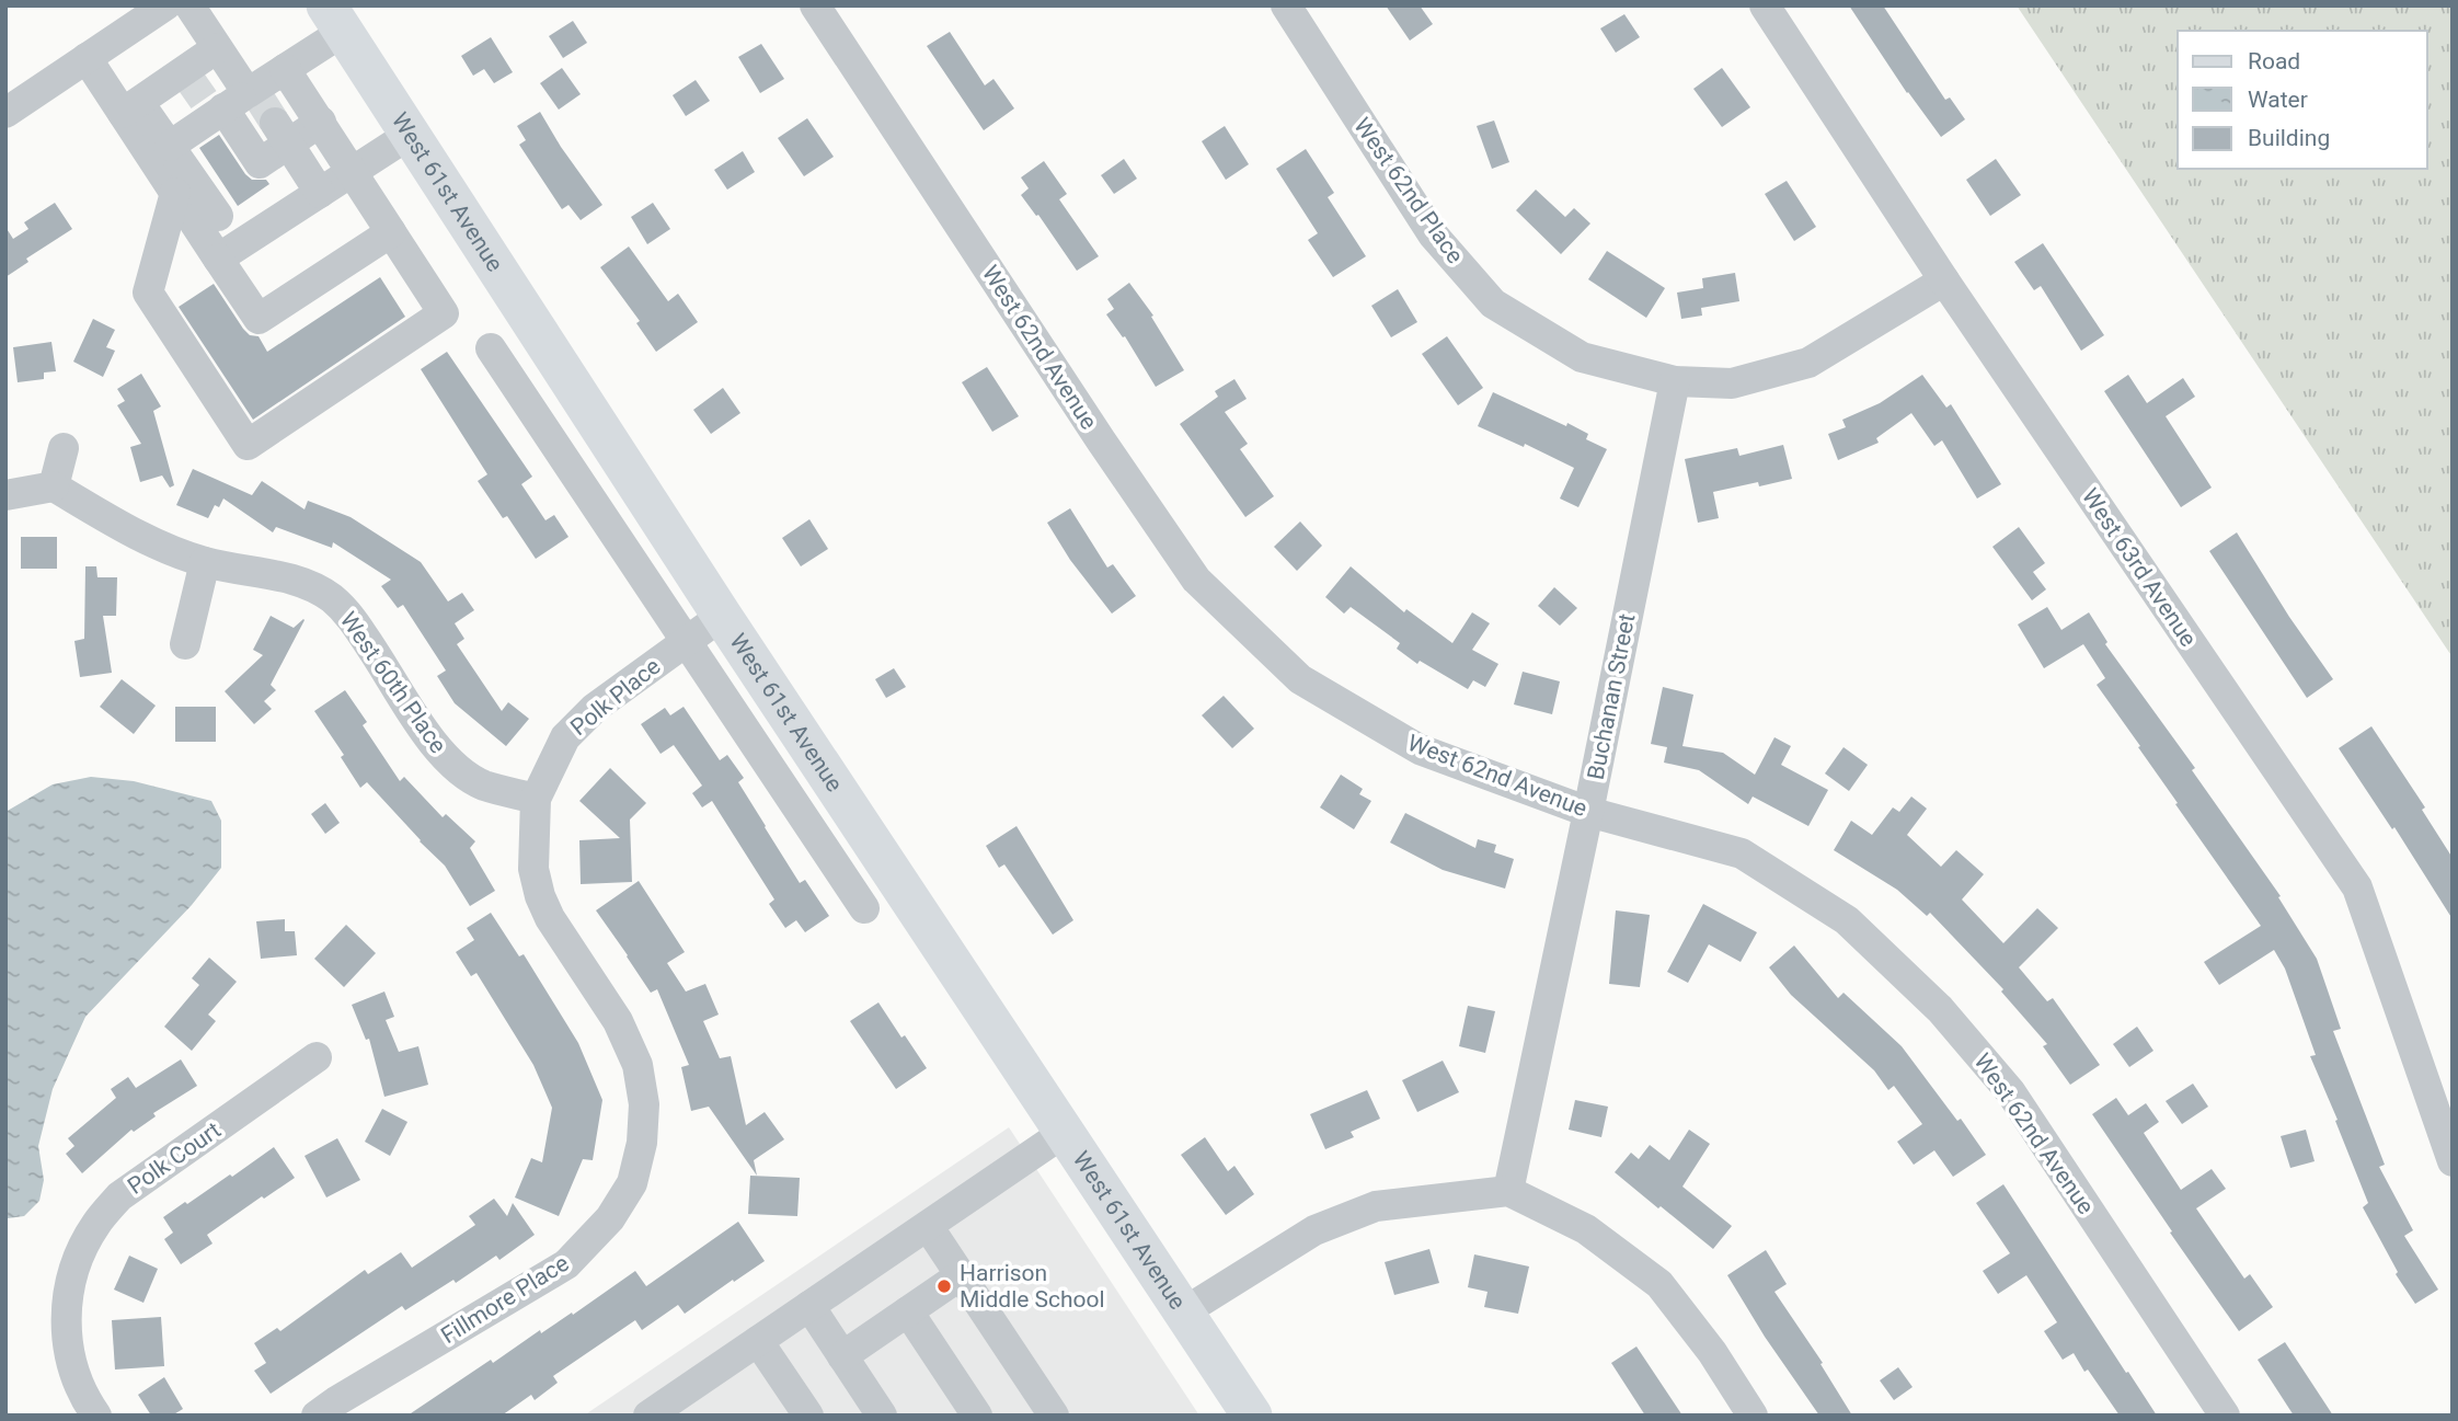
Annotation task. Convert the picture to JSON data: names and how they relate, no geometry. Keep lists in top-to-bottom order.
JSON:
{
  "streets": {
    "main road": ["West 61st Avenue"],
    "street": [
      "West 62nd Place",
      "West 62nd Avenue",
      "West 63rd Avenue",
      "West 60th Place",
      "Polk Place",
      "Buchanan Street",
      "Polk Court",
      "Fillmore Place"
    ]
  },
  "crossings": [
    ["West 62nd Place", "West 63rd Avenue"],
    ["West 62nd Place", "Buchanan Street"],
    ["West 61st Avenue", "Polk Place"],
    ["West 62nd Avenue", "Buchanan Street"],
    ["West 60th Place", "Polk Place"],
    ["West 60th Place", "Fillmore Place"],
    ["Polk Place", "Fillmore Place"]
  ],
  "places": ["Harrison Middle School"],
  "legend": ["Road", "Water", "Building"]
}
